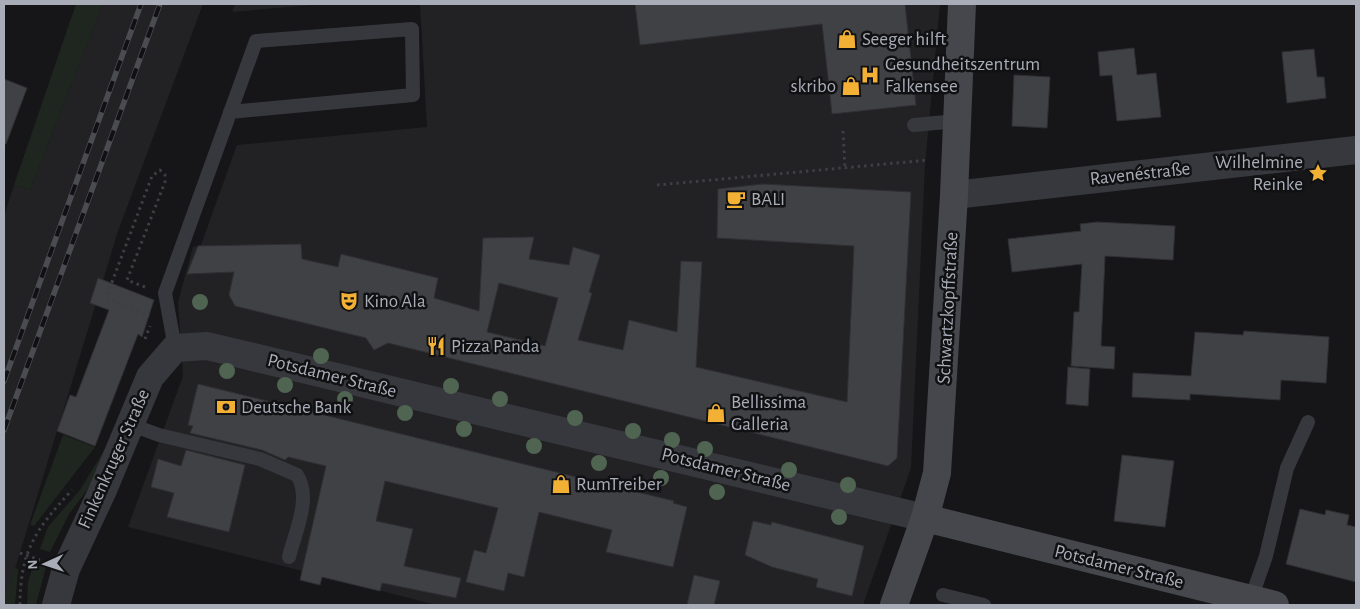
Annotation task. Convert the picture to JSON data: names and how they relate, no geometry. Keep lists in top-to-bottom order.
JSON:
{
  "streets": {
    "street": [
      "Ravenéstraße",
      "Schwartzkopffstraße",
      "Potsdamer Straße",
      "Finkenkruger Straße"
    ]
  },
  "crossings": [
    ["Ravenéstraße", "Schwartzkopffstraße"],
    ["Schwartzkopffstraße", "Potsdamer Straße"],
    ["Potsdamer Straße", "Finkenkruger Straße"]
  ],
  "places": {
    "shop": [
      "Seeger hilft",
      "skribo",
      "Bellissima Galleria",
      "RumTreiber"
    ],
    "hospital": ["Gesundheitszentrum Falkensee"],
    "place": ["Wilhelmine Reinke"],
    "cafe": ["BALI"],
    "theatre": ["Kino Ala"],
    "restaurant": ["Pizza Panda"],
    "bank": ["Deutsche Bank"]
  },
  "north": "left"
}
